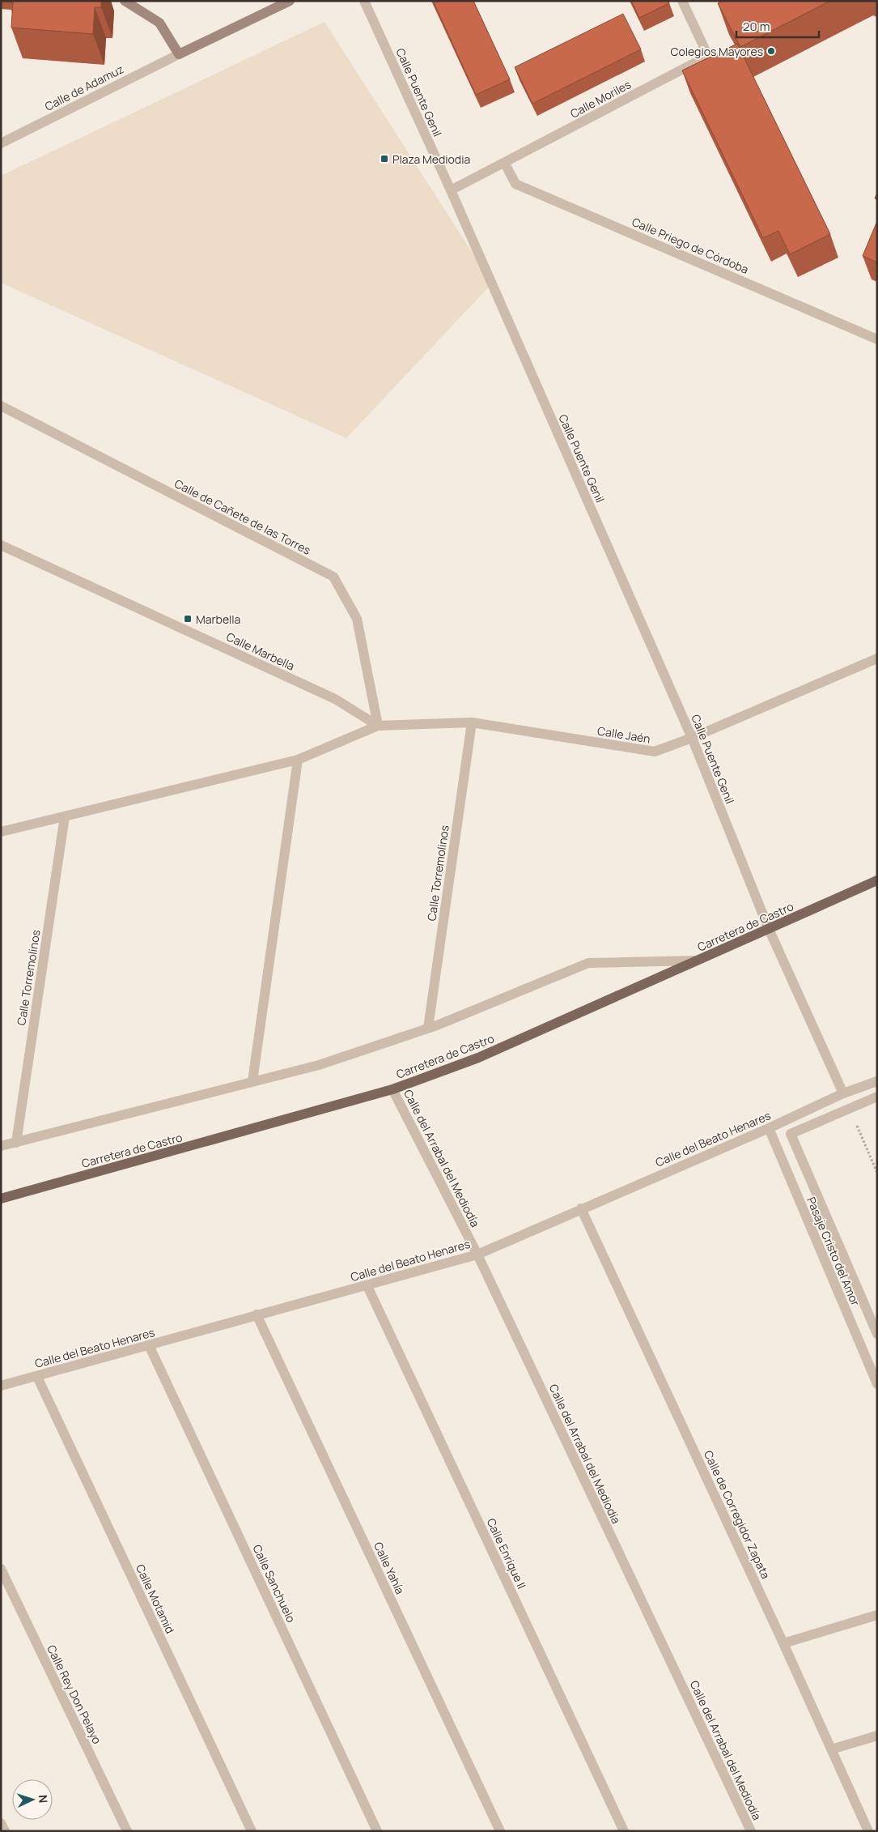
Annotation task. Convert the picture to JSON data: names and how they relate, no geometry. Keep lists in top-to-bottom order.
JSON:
{
  "streets": {
    "main road": ["Carretera de Castro"],
    "street": [
      "Calle de Adamuz",
      "Calle Puente Genil",
      "Calle Moriles",
      "Calle Priego de Córdoba",
      "Calle de Cañete de las Torres",
      "Calle Marbella",
      "Calle Jaén",
      "Calle Torremolinos",
      "Calle del Beato Henares",
      "Calle del Arrabal del Mediodía",
      "Pasaje Cristo del Amor",
      "Calle de Corregidor Zapata",
      "Calle Enrique II",
      "Calle Yahía",
      "Calle Sanchuelo",
      "Calle Motamid",
      "Calle Rey Don Pelayo"
    ]
  },
  "crossings": [
    ["Calle Puente Genil", "Calle Moriles"],
    ["Calle Puente Genil", "Calle Jaén"],
    ["Calle Puente Genil", "Carretera de Castro"],
    ["Calle Moriles", "Calle Priego de Córdoba"],
    ["Calle de Cañete de las Torres", "Calle Marbella"],
    ["Calle Jaén", "Calle Torremolinos"],
    ["Carretera de Castro", "Calle del Arrabal del Mediodía"],
    ["Calle del Beato Henares", "Calle del Arrabal del Mediodía"],
    ["Calle del Beato Henares", "Pasaje Cristo del Amor"],
    ["Calle del Beato Henares", "Calle de Corregidor Zapata"],
    ["Calle del Beato Henares", "Calle Enrique II"],
    ["Calle del Beato Henares", "Calle Yahía"],
    ["Calle del Beato Henares", "Calle Sanchuelo"],
    ["Calle del Beato Henares", "Calle Motamid"]
  ],
  "places": {
    "other": ["Colegios Mayores"],
    "transit": ["Plaza Mediodia", "Marbella"]
  },
  "scale_bar": "20 m",
  "north": "right"
}
